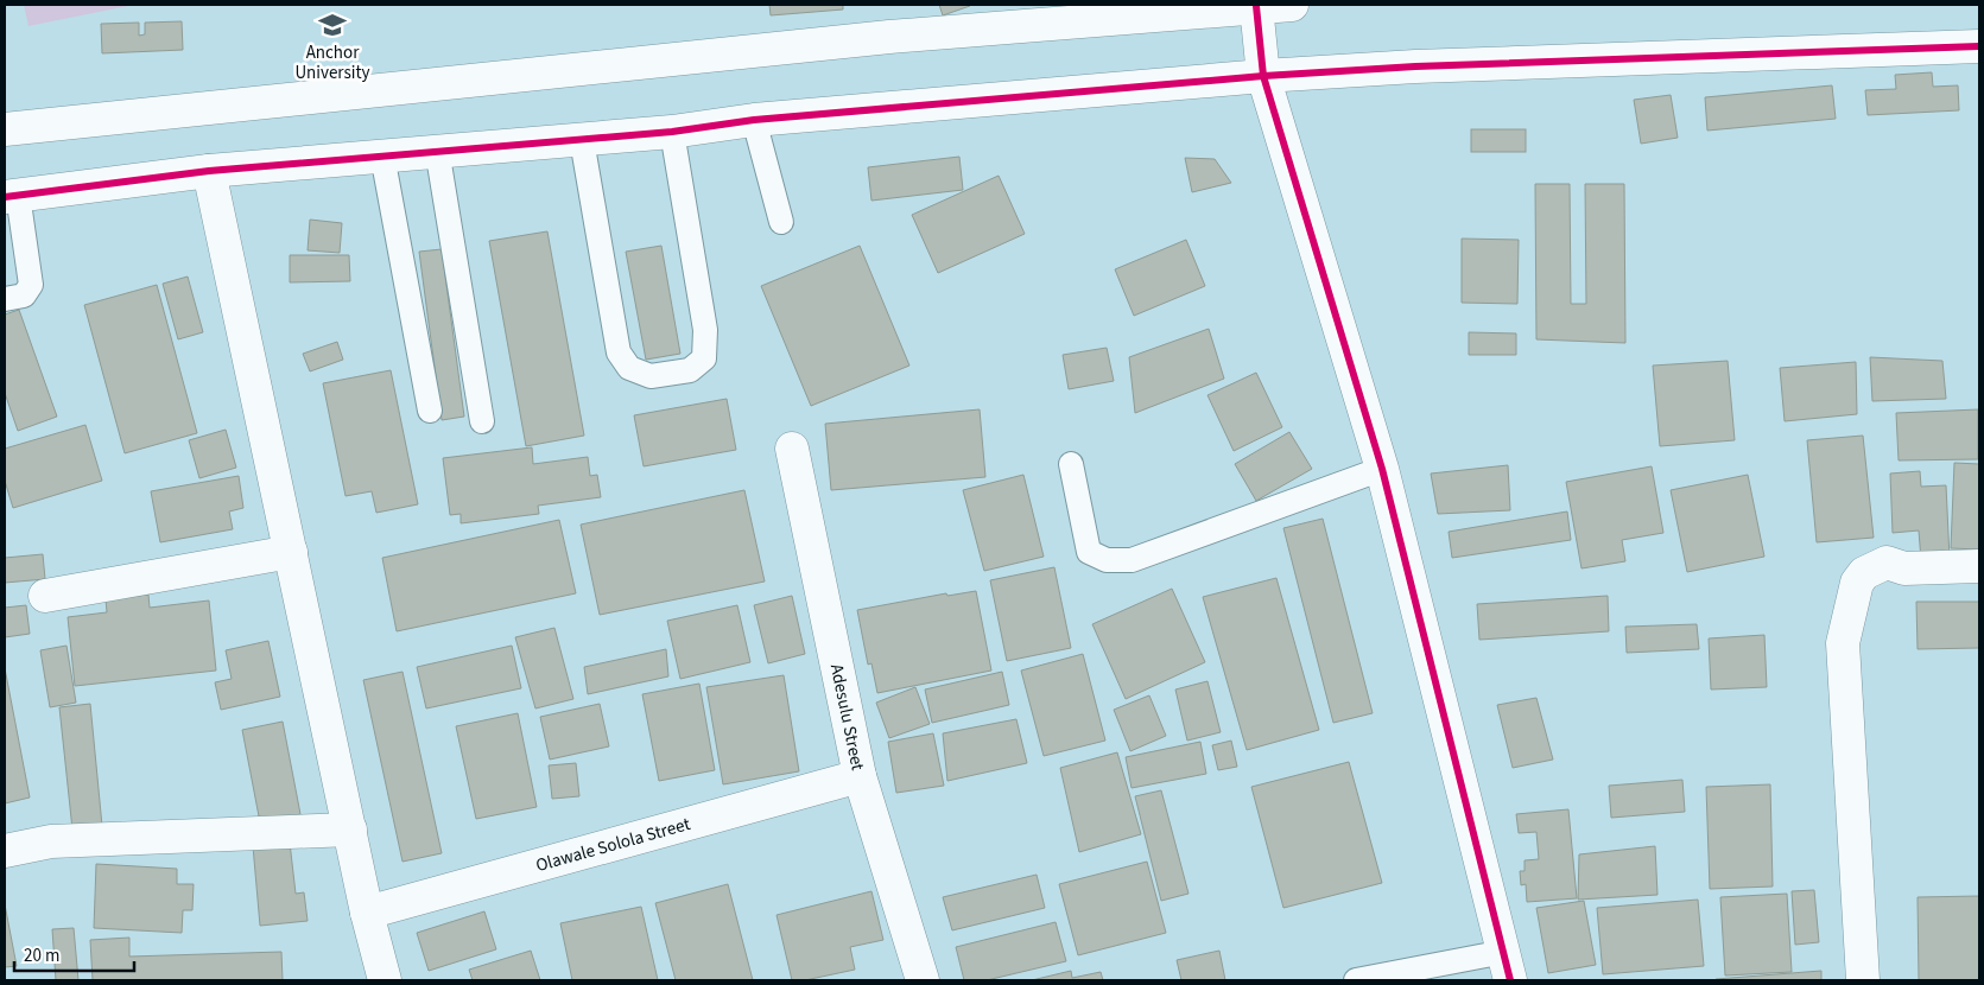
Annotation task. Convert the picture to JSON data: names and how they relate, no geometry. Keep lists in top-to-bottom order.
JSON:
{
  "streets": {
    "street": ["Adesulu Street", "Olawale Solola Street"]
  },
  "crossings": [
    ["Adesulu Street", "Olawale Solola Street"]
  ],
  "places": {
    "school or university": ["Anchor University"]
  },
  "scale_bar": "20 m"
}
